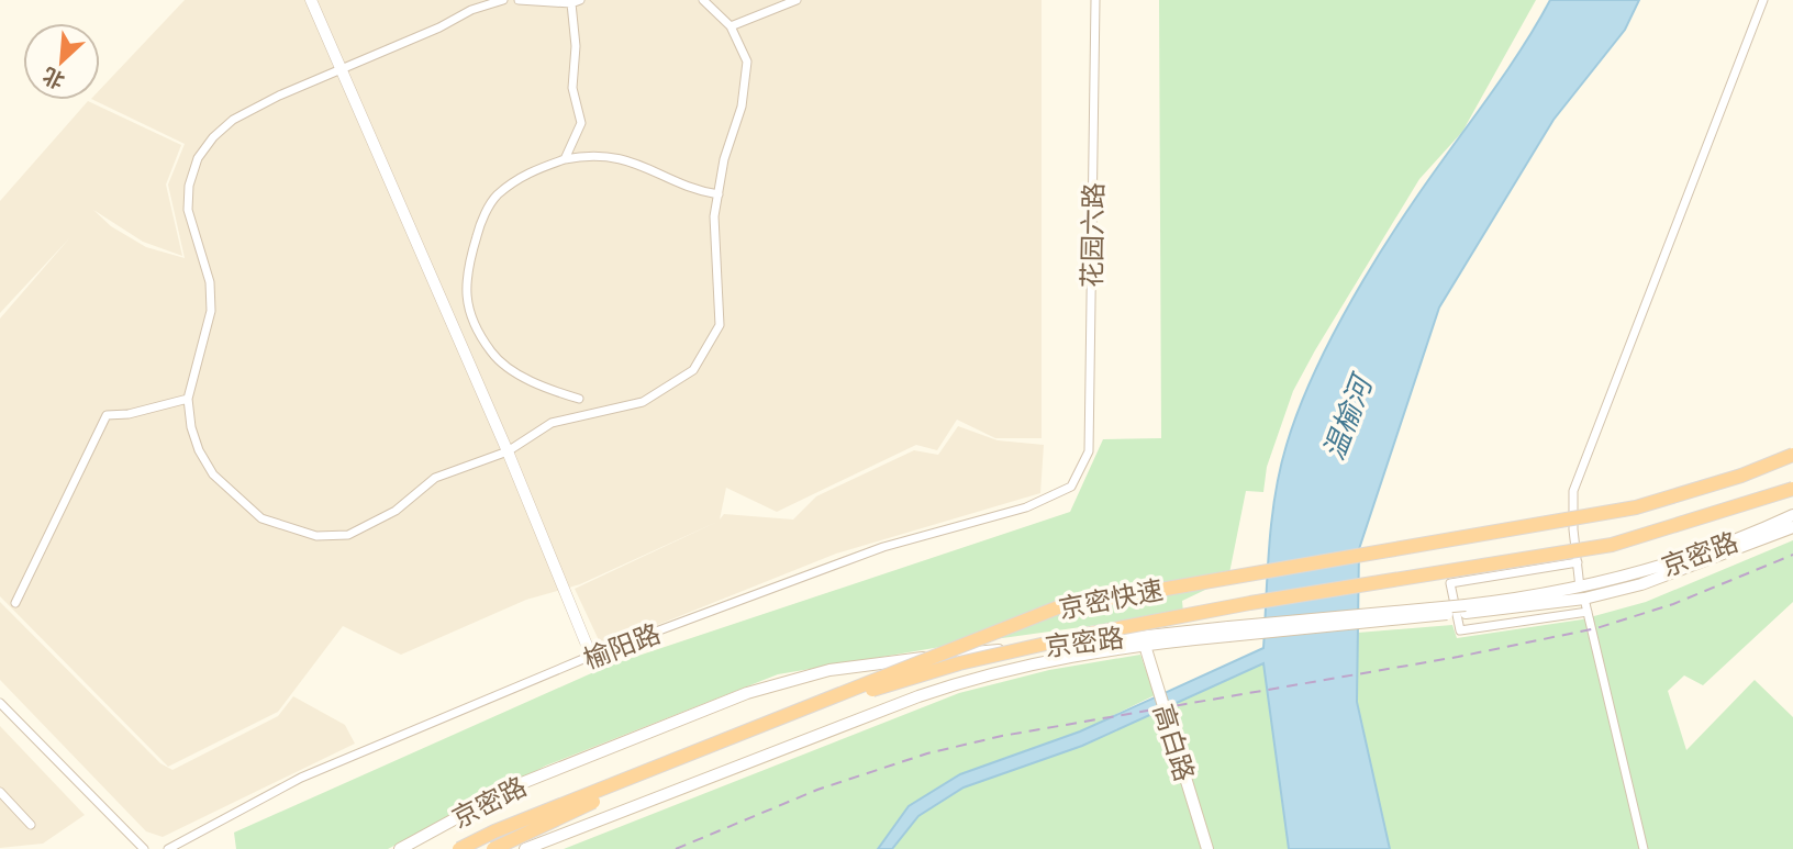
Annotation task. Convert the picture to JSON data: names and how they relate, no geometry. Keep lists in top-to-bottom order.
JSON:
{
  "streets": {
    "highway": ["京密快速"],
    "main road": ["京密路", "高白路"],
    "street": ["花园六路", "榆阳路"]
  },
  "crossings": [
    ["花园六路", "榆阳路"],
    ["京密路", "高白路"]
  ],
  "water": ["温榆河"],
  "north": "bottom left"
}
